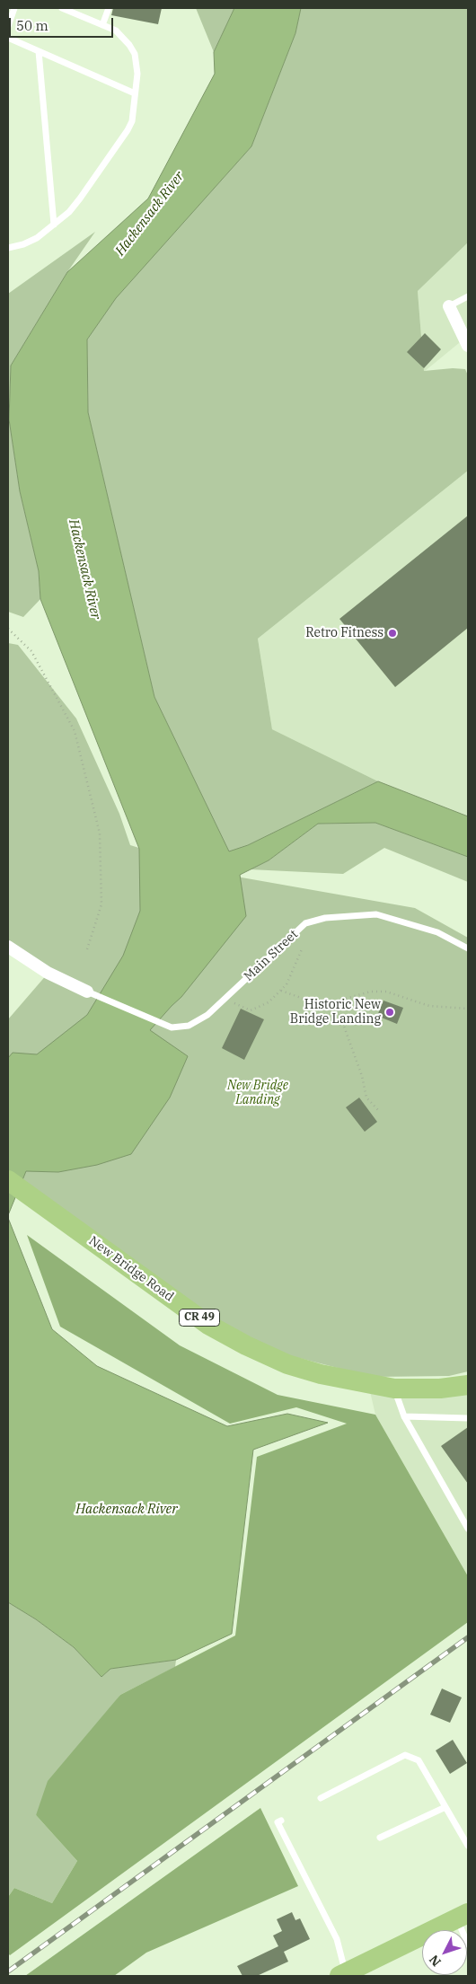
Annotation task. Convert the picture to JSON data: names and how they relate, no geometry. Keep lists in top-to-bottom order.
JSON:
{
  "streets": {
    "main road": ["New Bridge Road", "CR 49"],
    "lane": ["Main Street"]
  },
  "water": ["Hackensack River"],
  "parks": ["New Bridge Landing"],
  "places": ["Retro Fitness", "Historic New Bridge Landing"],
  "scale_bar": "50 m",
  "north": "bottom left"
}
